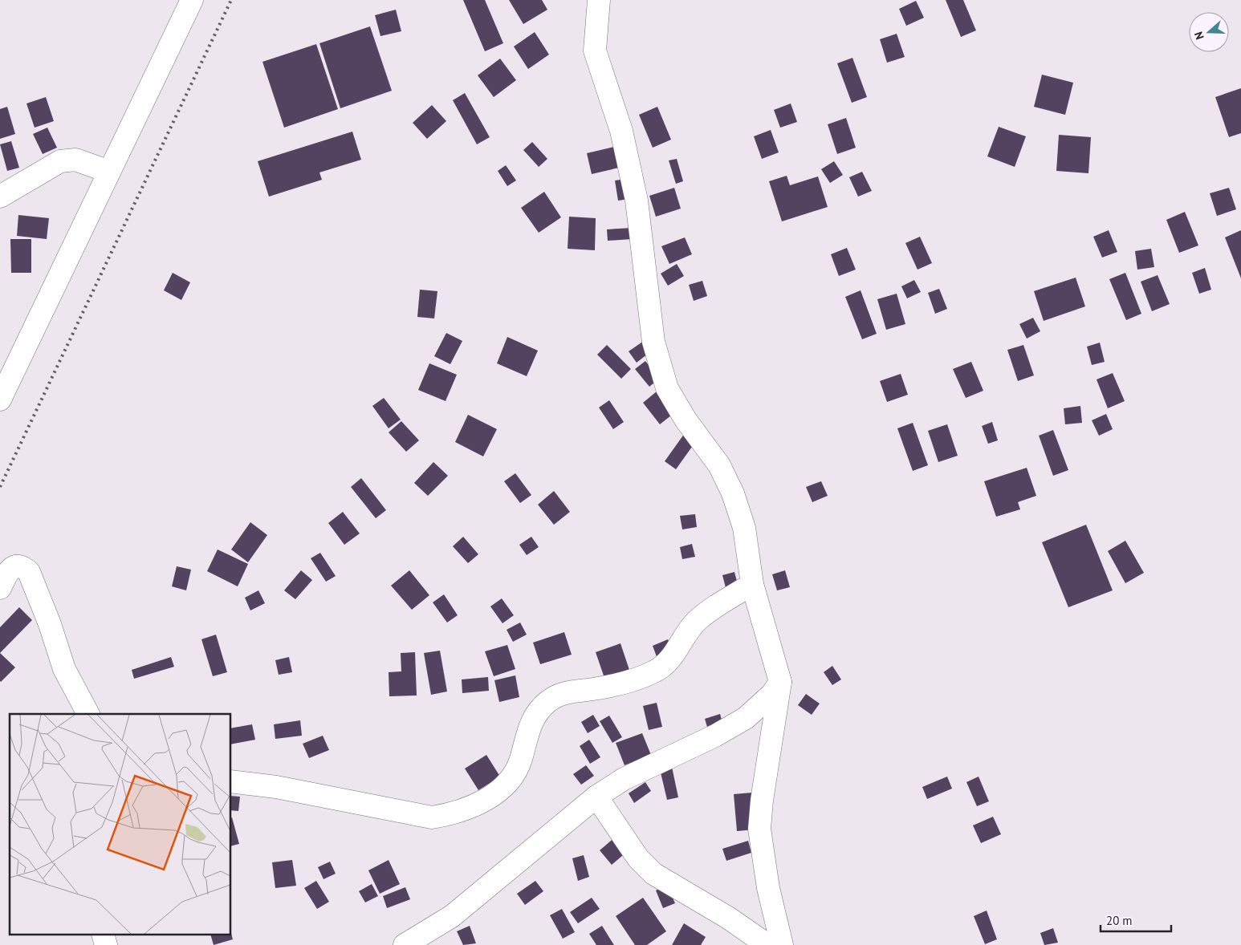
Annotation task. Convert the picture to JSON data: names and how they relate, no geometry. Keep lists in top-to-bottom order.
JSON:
{
  "scale_bar": "20 m",
  "north": "left"
}
